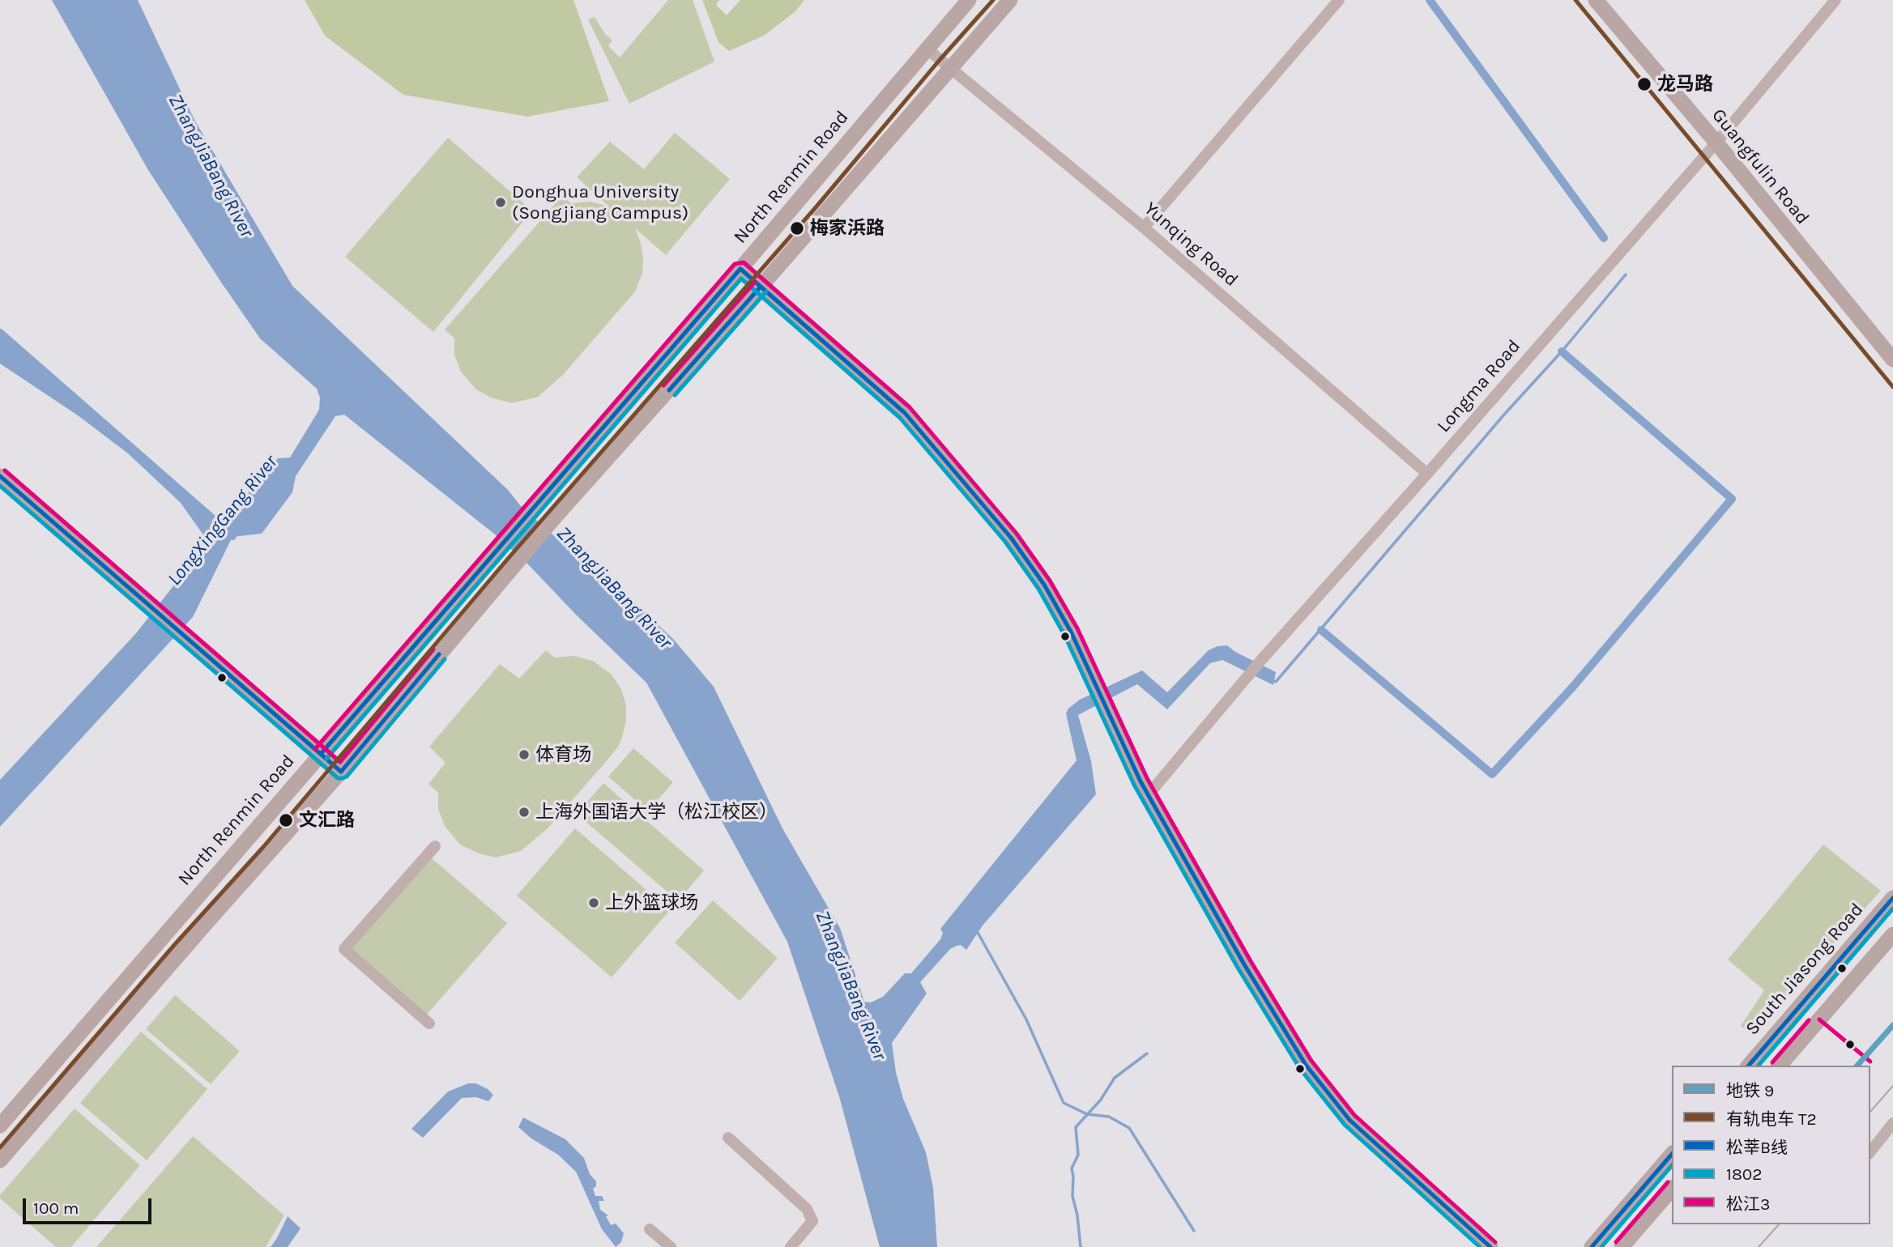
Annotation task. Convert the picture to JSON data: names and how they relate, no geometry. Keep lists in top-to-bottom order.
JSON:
{
  "streets": {
    "main road": ["Guangfulin Road", "North Renmin Road", "South Jiasong Road"],
    "street": ["Yunqing Road", "Longma Road"]
  },
  "crossings": [
    ["Guangfulin Road", "Longma Road"],
    ["North Renmin Road", "Yunqing Road"],
    ["Yunqing Road", "Longma Road"]
  ],
  "water": ["ZhangJiaBang River", "LongXingGang River"],
  "places": [
    "龙马路",
    "Donghua University (Songjiang Campus)",
    "梅家浜路",
    "体育场",
    "上海外国语大学（松江校区）",
    "文汇路",
    "上外篮球场"
  ],
  "lines": [
    "tram line T2",
    "transit line 松江3",
    "transit line 松莘B线",
    "transit line 1802",
    "metro line 9"
  ],
  "legend": [
    "地铁 9",
    "有轨电车 T2",
    "松莘B线",
    "1802",
    "松江3"
  ],
  "scale_bar": "100 m"
}
